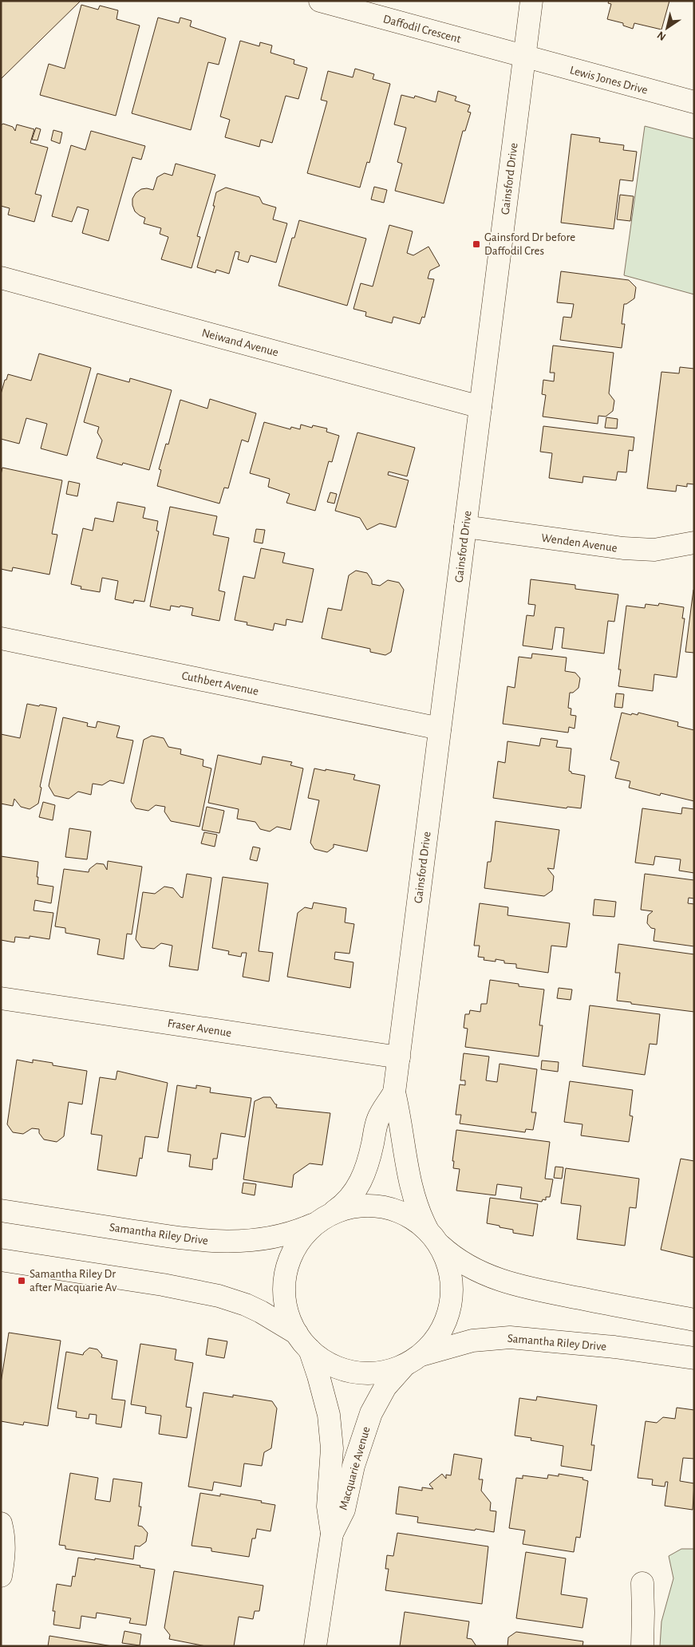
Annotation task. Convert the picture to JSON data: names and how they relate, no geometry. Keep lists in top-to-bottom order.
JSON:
{
  "streets": {
    "street": [
      "Daffodil Crescent",
      "Lewis Jones Drive",
      "Gainsford Drive",
      "Neiwand Avenue",
      "Wenden Avenue",
      "Cuthbert Avenue",
      "Fraser Avenue",
      "Samantha Riley Drive",
      "Macquarie Avenue"
    ]
  },
  "crossings": [
    ["Daffodil Crescent", "Lewis Jones Drive"],
    ["Daffodil Crescent", "Gainsford Drive"],
    ["Lewis Jones Drive", "Gainsford Drive"],
    ["Gainsford Drive", "Neiwand Avenue"],
    ["Gainsford Drive", "Wenden Avenue"],
    ["Gainsford Drive", "Cuthbert Avenue"],
    ["Gainsford Drive", "Fraser Avenue"],
    ["Gainsford Drive", "Samantha Riley Drive"],
    ["Gainsford Drive", "Macquarie Avenue"],
    ["Samantha Riley Drive", "Macquarie Avenue"]
  ],
  "places": {
    "transit": ["Gainsford Dr before Daffodil Cres", "Samantha Riley Dr after Macquarie Av"]
  },
  "north": "bottom left"
}
